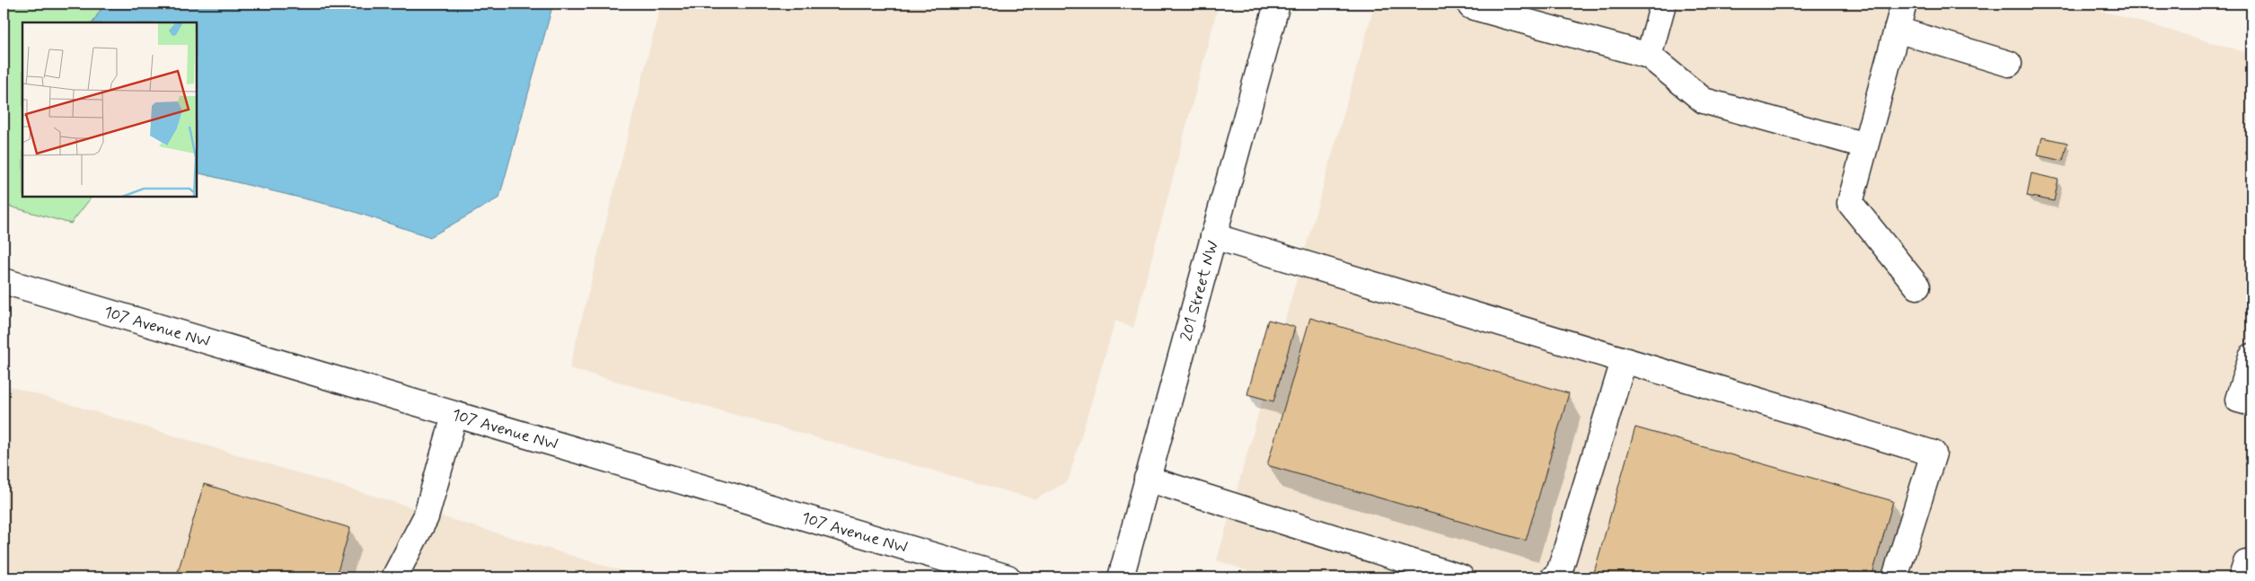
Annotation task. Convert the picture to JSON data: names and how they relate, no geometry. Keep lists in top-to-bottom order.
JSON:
{
  "streets": {
    "street": ["201 Street NW", "107 Avenue NW"]
  }
}
